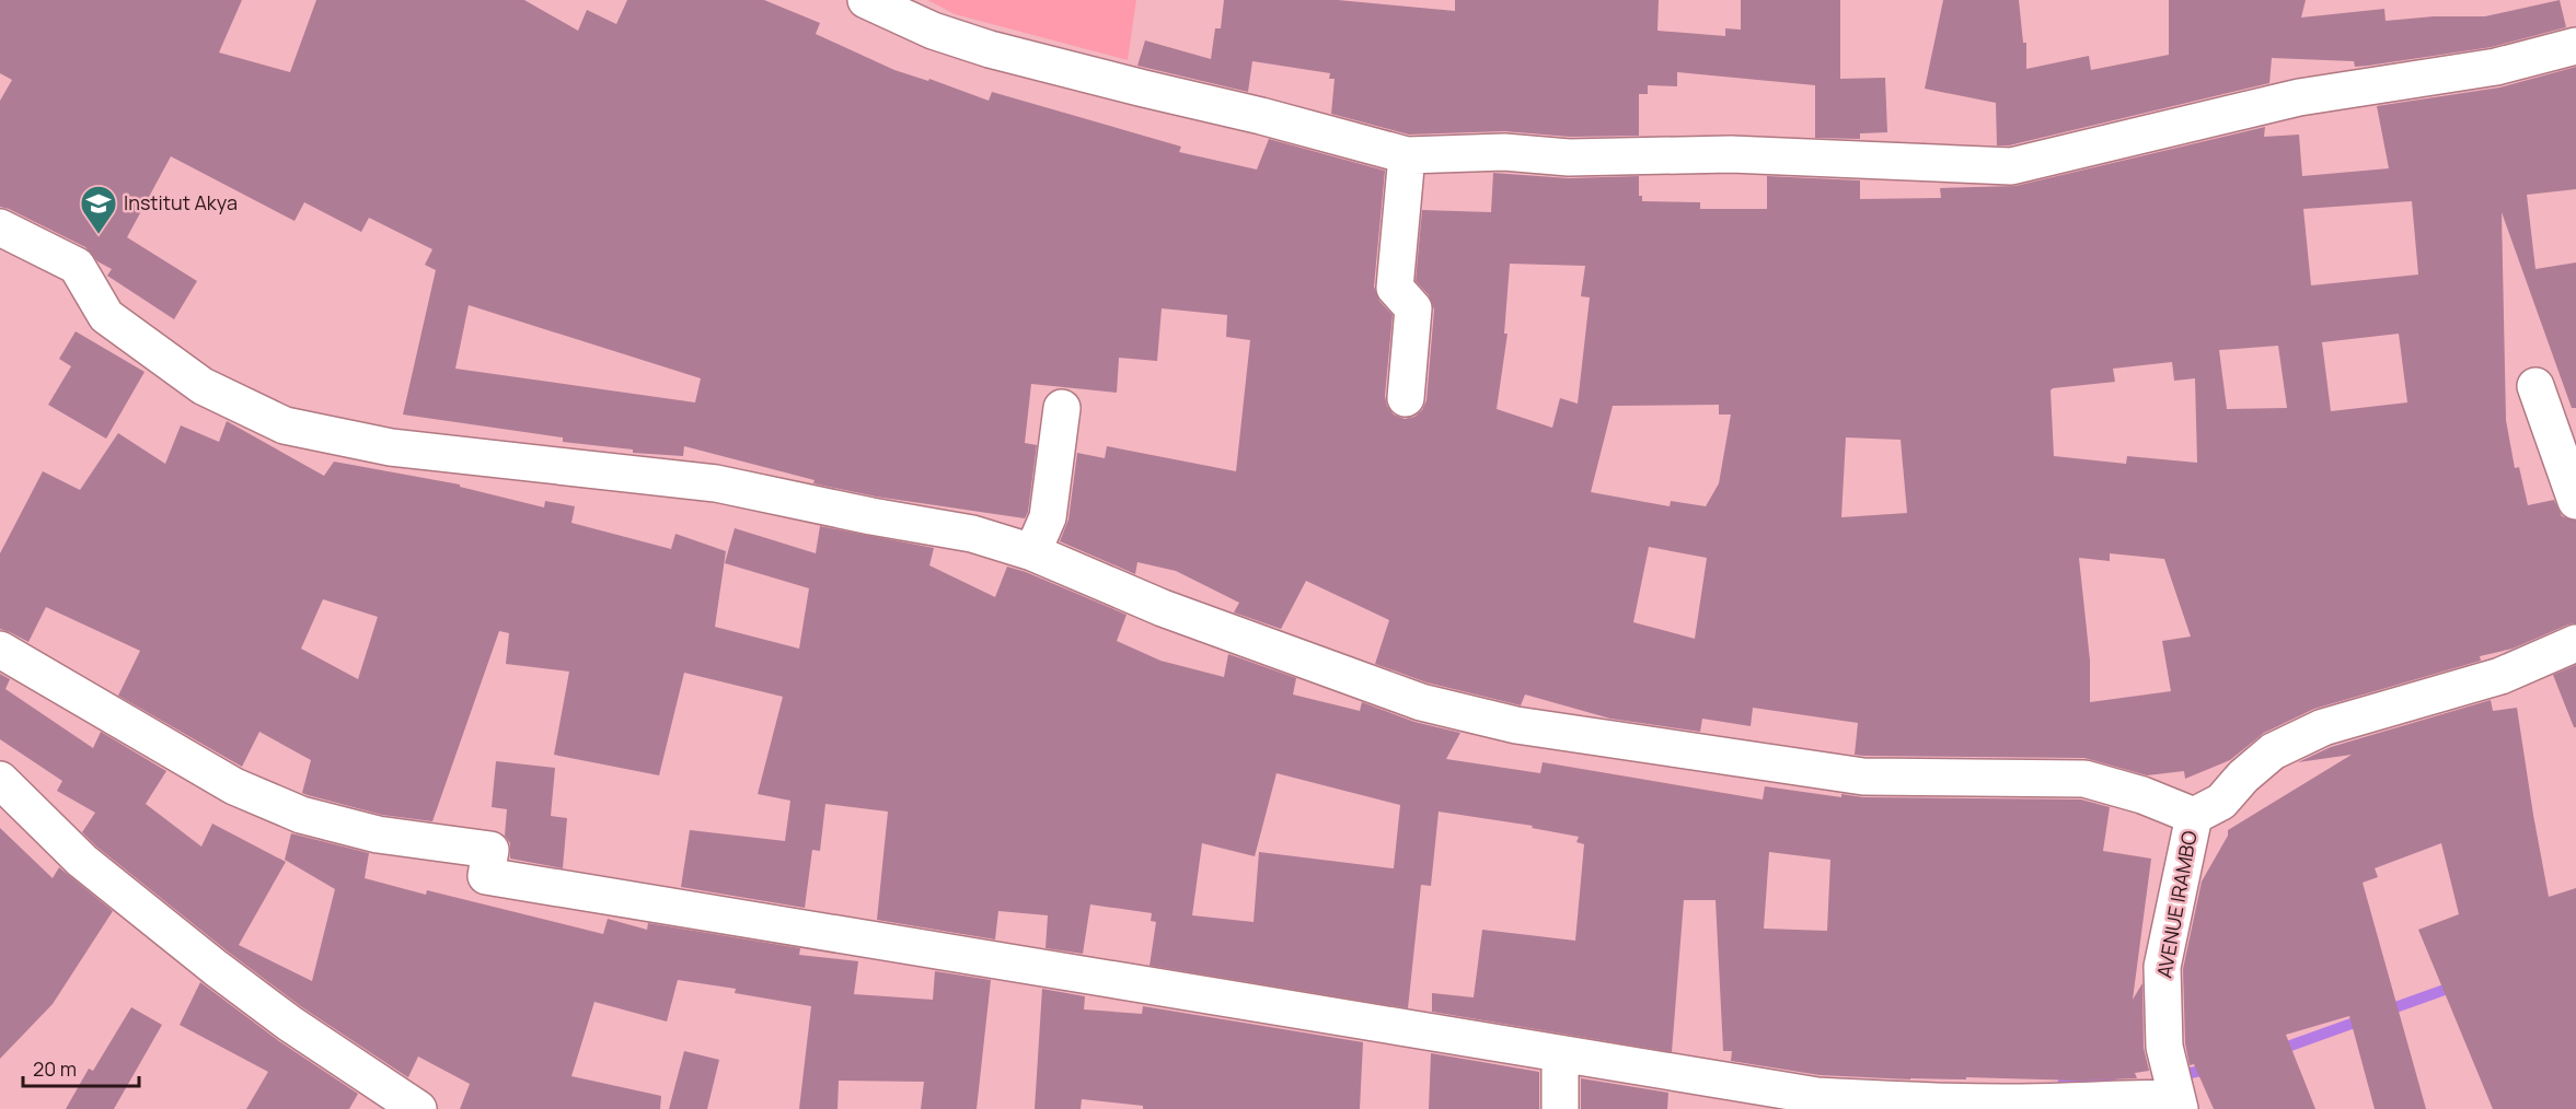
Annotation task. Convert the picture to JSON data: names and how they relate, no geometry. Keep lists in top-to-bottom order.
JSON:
{
  "streets": {
    "street": ["AVENUE IRAMBO"]
  },
  "places": {
    "school or university": ["Institut Akya"]
  },
  "scale_bar": "20 m"
}
